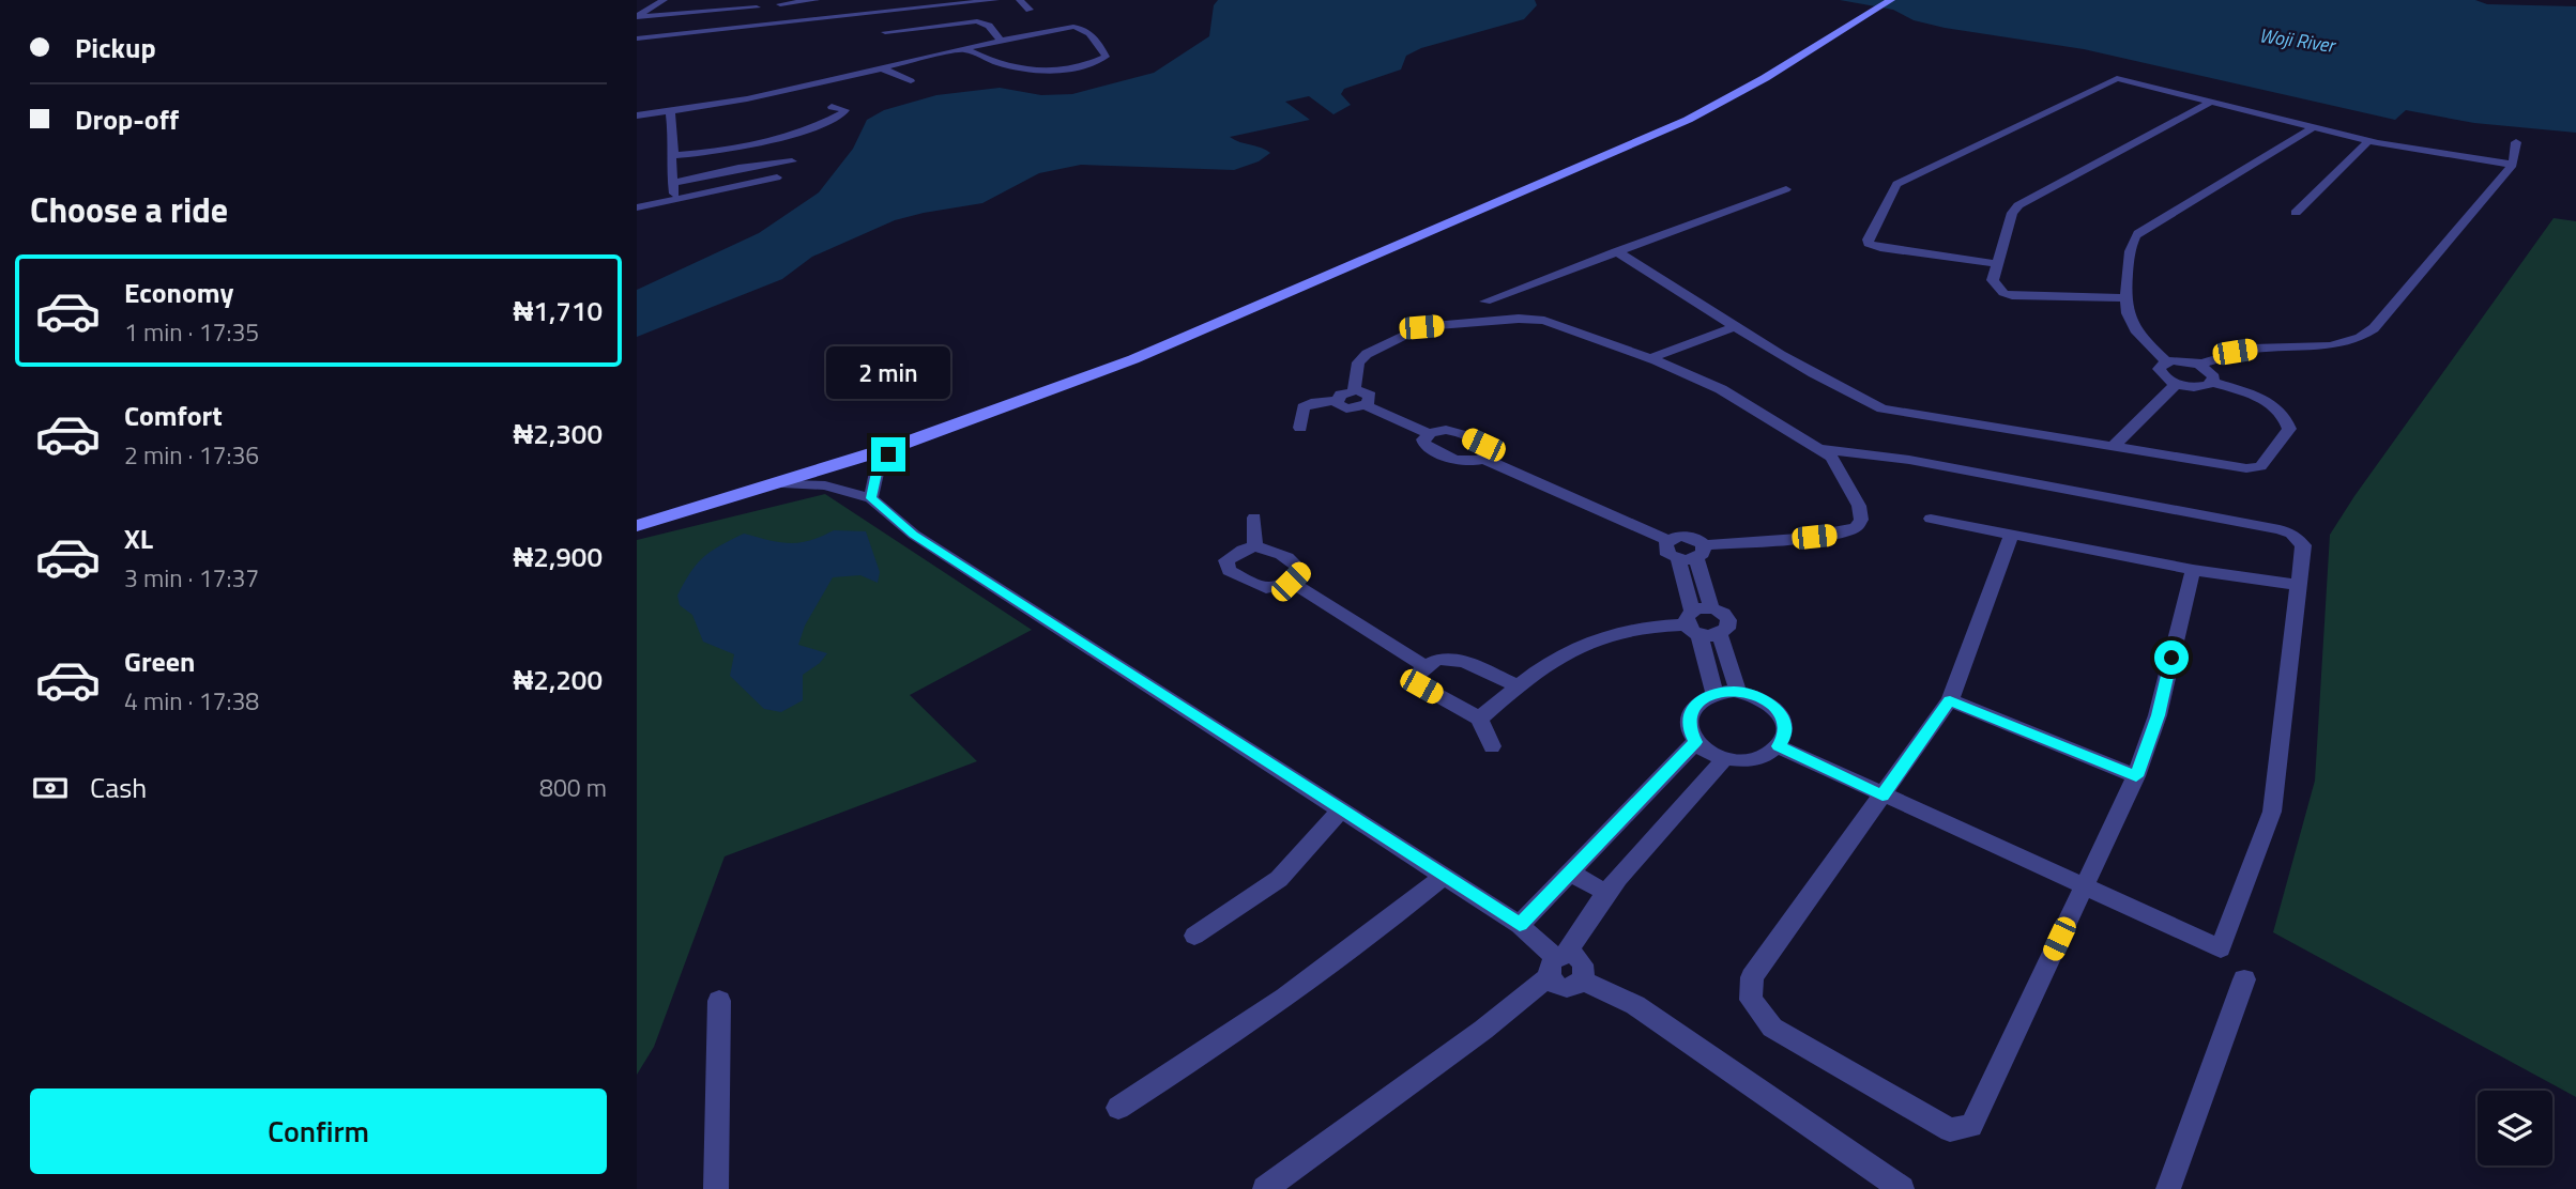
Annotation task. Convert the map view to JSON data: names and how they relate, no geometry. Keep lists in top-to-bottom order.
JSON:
{
  "water": ["Woji River"],
  "page": {
    "banner": ["Pickup", "Drop-off"],
    "heading": "Choose a ride",
    "list": [
      {
        "name": "Economy",
        "note": "1 min · 17:35",
        "value": "₦1,710"
      },
      {
        "name": "Comfort",
        "note": "2 min · 17:36",
        "value": "₦2,300"
      },
      {
        "name": "XL",
        "note": "3 min · 17:37",
        "value": "₦2,900"
      },
      {
        "name": "Green",
        "note": "4 min · 17:38",
        "value": "₦2,200"
      }
    ],
    "bubble": "2 min",
    "pay": ["Cash", "800 m"],
    "buttons": "Confirm"
  }
}
